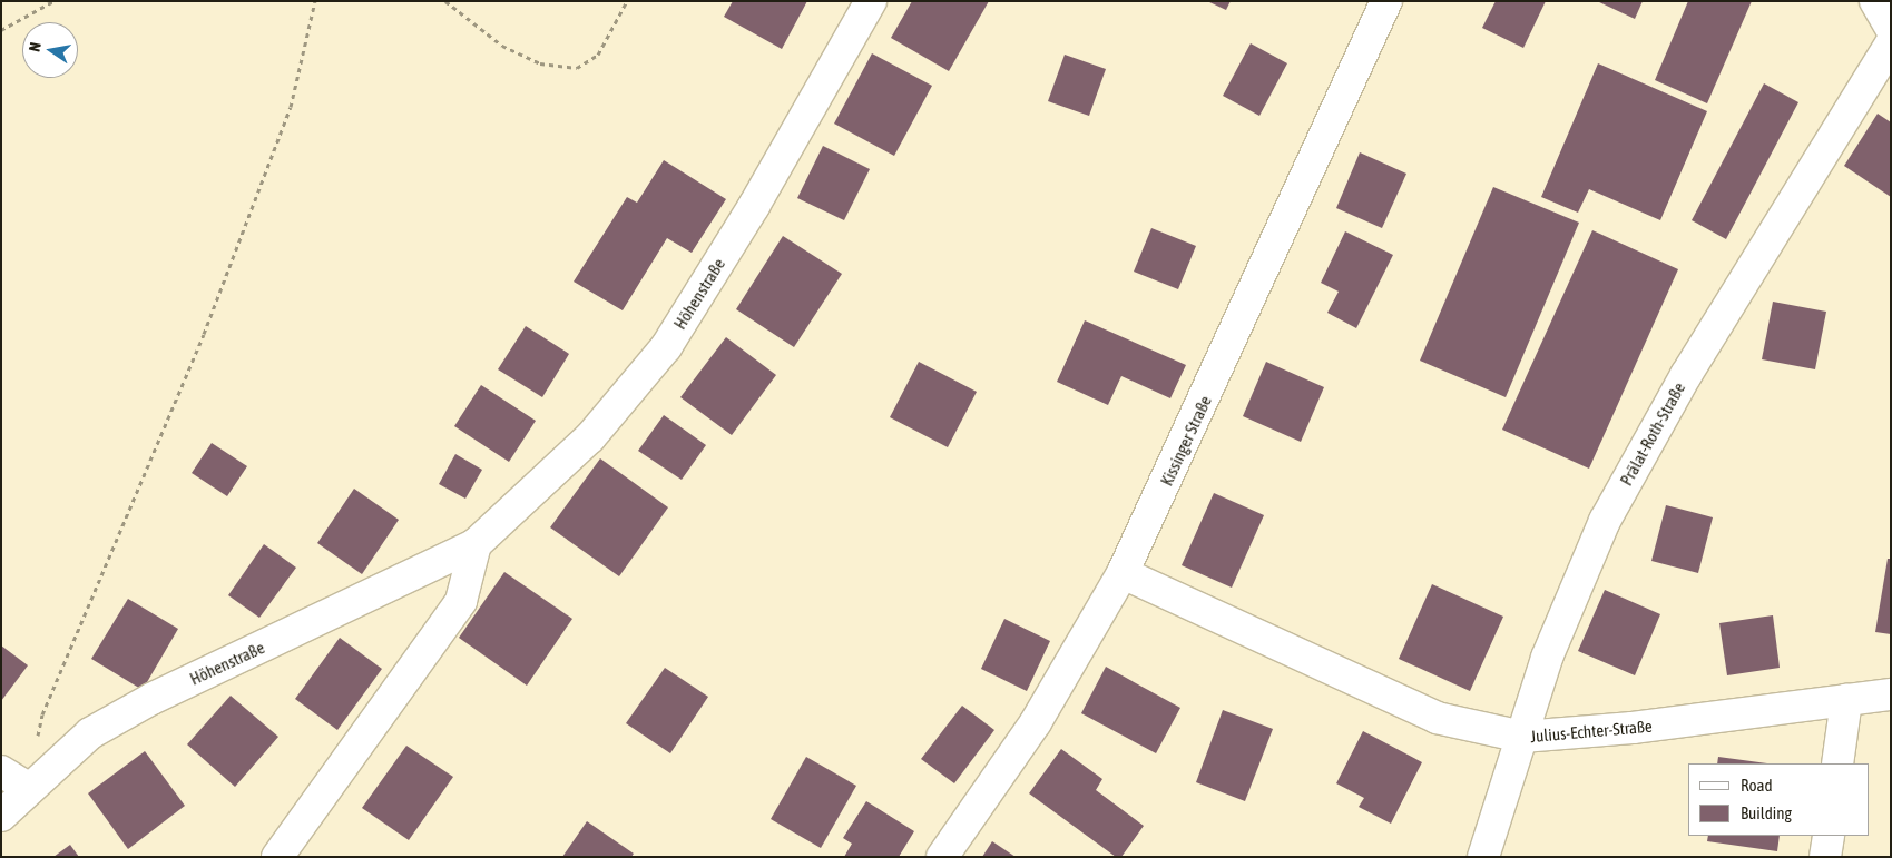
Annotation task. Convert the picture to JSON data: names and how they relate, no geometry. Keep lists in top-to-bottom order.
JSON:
{
  "streets": {
    "street": [
      "Höhenstraße",
      "Prälat-Roth-Straße",
      "Kissinger Straße",
      "Julius-Echter-Straße"
    ]
  },
  "crossings": [
    ["Prälat-Roth-Straße", "Julius-Echter-Straße"],
    ["Kissinger Straße", "Julius-Echter-Straße"]
  ],
  "legend": ["Road", "Building"],
  "north": "left"
}
